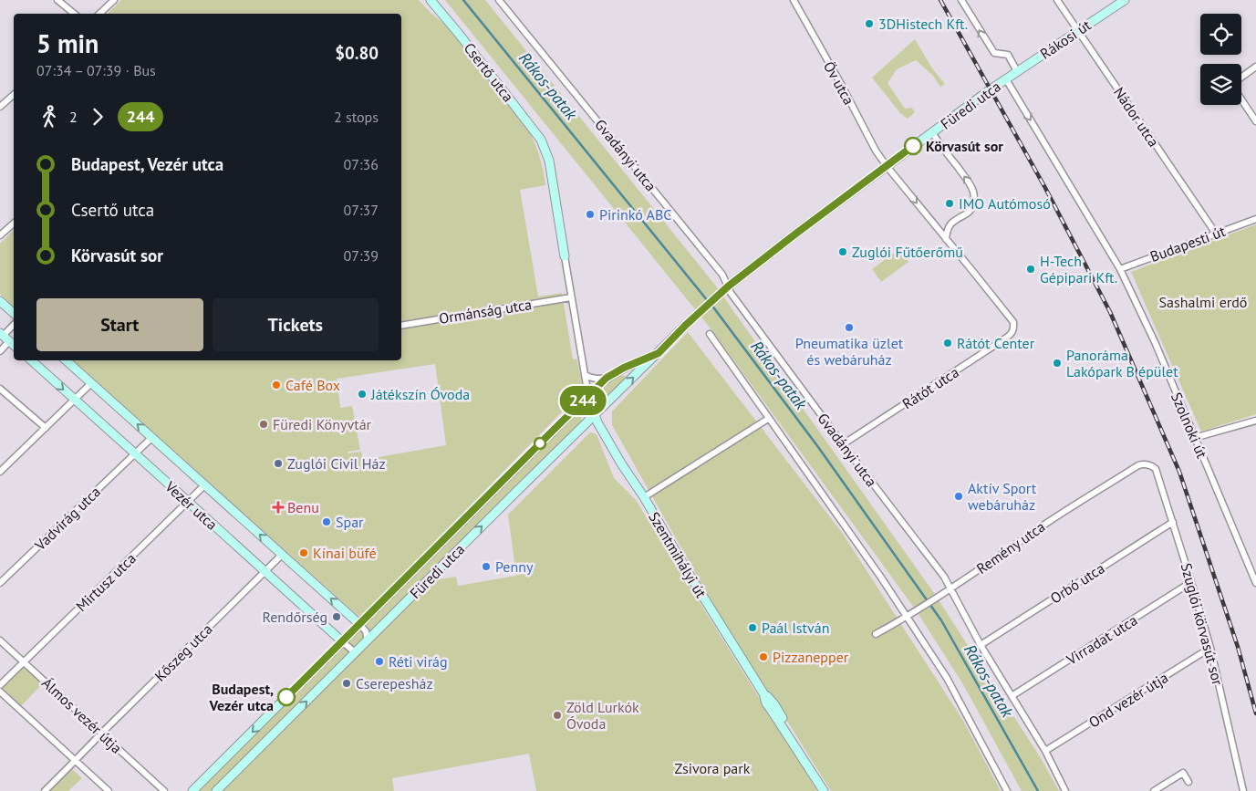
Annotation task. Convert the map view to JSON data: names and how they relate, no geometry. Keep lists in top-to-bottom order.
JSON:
{
  "streets": {
    "main road": [
      "Rákosi út",
      "Csertő utca",
      "Füredi utca",
      "Vezér utca",
      "Szentmihályi út"
    ],
    "street": [
      "Öv utca",
      "Nádor utca",
      "Gvadányi utca",
      "Budapesti út",
      "Ormánság utca",
      "Rátót utca",
      "Szolnoki út",
      "Vadvirág utca",
      "Remény utca",
      "Mirtusz utca",
      "Orbó utca",
      "Szuglói körvasút sor",
      "Virradat utca",
      "Kőszeg utca",
      "Ond vezér útja",
      "Álmos vezér útja"
    ]
  },
  "crossings": [
    ["Rákosi út", "Füredi utca"],
    ["Rákosi út", "Nádor utca"],
    ["Csertő utca", "Füredi utca"],
    ["Csertő utca", "Ormánság utca"],
    ["Csertő utca", "Szentmihályi út"],
    ["Öv utca", "Füredi utca"],
    ["Öv utca", "Rátót utca"],
    ["Füredi utca", "Gvadányi utca"],
    ["Füredi utca", "Vezér utca"],
    ["Füredi utca", "Szentmihályi út"],
    ["Nádor utca", "Budapesti út"],
    ["Gvadányi utca", "Rátót utca"],
    ["Gvadányi utca", "Remény utca"],
    ["Gvadányi utca", "Orbó utca"],
    ["Gvadányi utca", "Virradat utca"],
    ["Gvadányi utca", "Ond vezér útja"],
    ["Budapesti út", "Szolnoki út"],
    ["Vezér utca", "Vadvirág utca"],
    ["Vezér utca", "Mirtusz utca"],
    ["Vezér utca", "Kőszeg utca"],
    ["Remény utca", "Szuglói körvasút sor"],
    ["Mirtusz utca", "Álmos vezér útja"],
    ["Orbó utca", "Szuglói körvasút sor"],
    ["Szuglói körvasút sor", "Virradat utca"],
    ["Szuglói körvasút sor", "Ond vezér útja"],
    ["Kőszeg utca", "Álmos vezér útja"]
  ],
  "water": ["Rákos-patak"],
  "parks": ["Sashalmi erdő", "Zsivora park"],
  "places": {
    "other": [
      "3DHistech Kft.",
      "Körvasút sor",
      "IMO Autómosó",
      "Pirinkó ABC",
      "Zuglói Fűtőerőmű",
      "H-Tech Gépipari Kft.",
      "Pneumatika üzlet és webáruház",
      "Rátót Center",
      "Panoráma Lakópark B épület",
      "Café Box",
      "Játékszín Óvoda",
      "Füredi Könyvtár",
      "Zuglói Civil Ház",
      "Aktív Sport webáruház",
      "Spar",
      "Kínai büfé",
      "Penny",
      "Rendőrség",
      "Paál István",
      "Pizzanepper",
      "Réti virág",
      "Cserepesház",
      "Budapest, Vezér utca",
      "Zöld Lurkók Óvoda"
    ],
    "health": ["Benu"]
  },
  "lines": ["bus line 244"],
  "page": {
    "on_map": "244",
    "heading": ["5 min", "07:34 – 07:39 · Bus", "$0.80"],
    "legs": ["2", "244", "2 stops"],
    "list": [
      {
        "name": "Budapest, Vezér utca",
        "value": "07:36"
      },
      {
        "name": "Csertő utca",
        "value": "07:37"
      },
      {
        "name": "Körvasút sor",
        "value": "07:39"
      }
    ],
    "buttons": ["Start", "Tickets"]
  }
}
